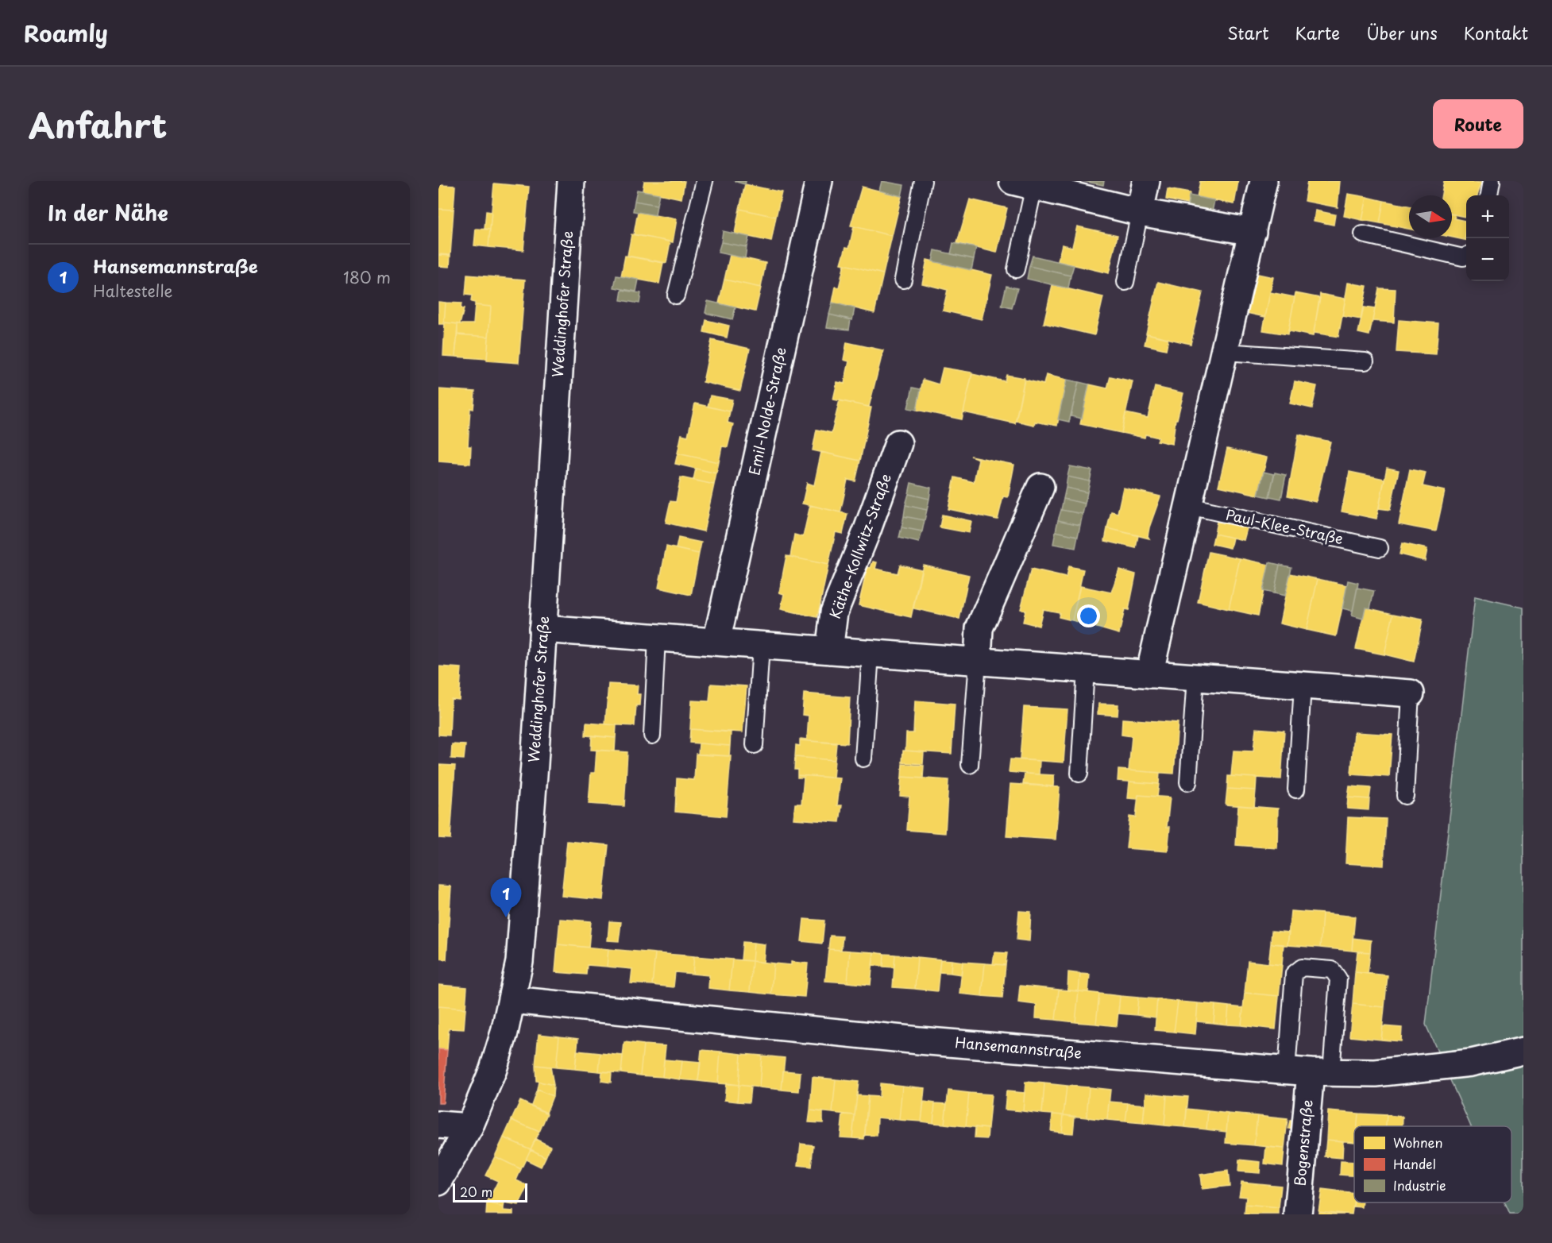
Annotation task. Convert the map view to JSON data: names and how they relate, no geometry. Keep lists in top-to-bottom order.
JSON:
{
  "streets": {
    "street": [
      "Weddinghofer Straße",
      "Emil-Nolde-Straße",
      "Käthe-Kollwitz-Straße",
      "Hansemannstraße",
      "Bogenstraße"
    ],
    "lane": ["Paul-Klee-Straße"]
  },
  "crossings": [
    ["Weddinghofer Straße", "Hansemannstraße"],
    ["Hansemannstraße", "Bogenstraße"]
  ],
  "legend": ["Wohnen", "Handel", "Industrie"],
  "scale_bar": "20 m",
  "north": "right",
  "page": {
    "header": "Roamly",
    "nav": [
      "Start",
      "Karte",
      "Über uns",
      "Kontakt"
    ],
    "title": "Anfahrt",
    "buttons": "Route",
    "heading": "In der Nähe",
    "map_buttons": ["+", "−"],
    "list": [
      {
        "mark": "1",
        "name": "Hansemannstraße",
        "note": "Haltestelle",
        "value": "180 m"
      }
    ],
    "pins": "1",
    "scale": "20 m"
  }
}
